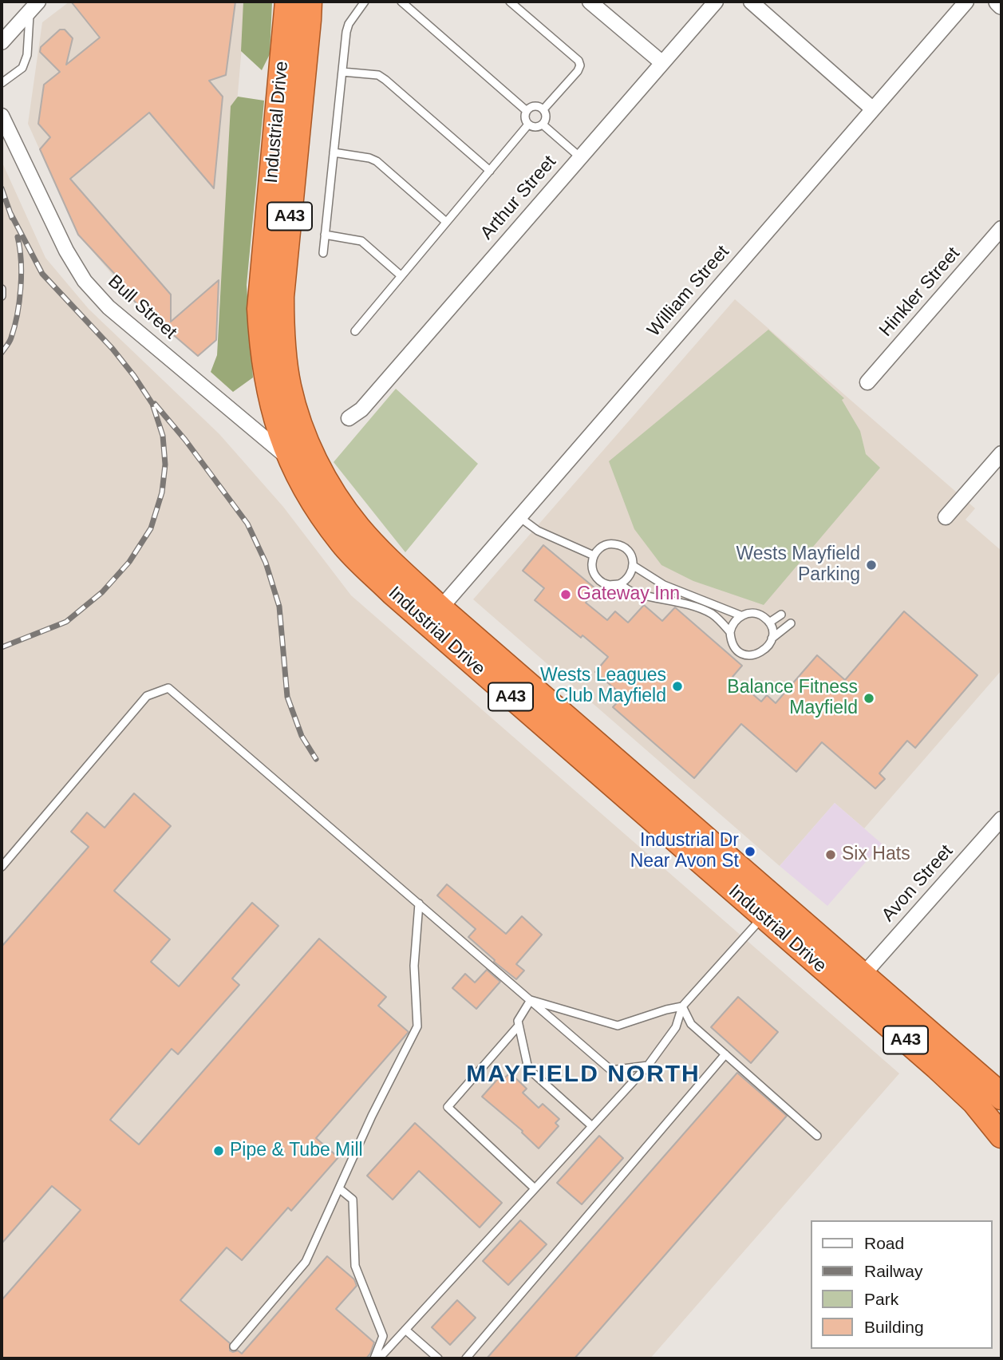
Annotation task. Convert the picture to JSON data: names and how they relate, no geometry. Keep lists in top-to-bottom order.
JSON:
{
  "streets": {
    "highway": ["Industrial Drive", "A43"],
    "street": [
      "Arthur Street",
      "William Street",
      "Hinkler Street",
      "Bull Street",
      "Avon Street"
    ]
  },
  "crossings": [
    ["Industrial Drive", "William Street"],
    ["Industrial Drive", "Bull Street"],
    ["Industrial Drive", "Avon Street"]
  ],
  "districts": ["MAYFIELD NORTH"],
  "places": [
    "Wests Mayfield Parking",
    "Gateway Inn",
    "Wests Leagues Club Mayfield",
    "Balance Fitness Mayfield",
    "Industrial Dr Near Avon St",
    "Six Hats",
    "Pipe & Tube Mill"
  ],
  "legend": [
    "Road",
    "Railway",
    "Park",
    "Building"
  ]
}
